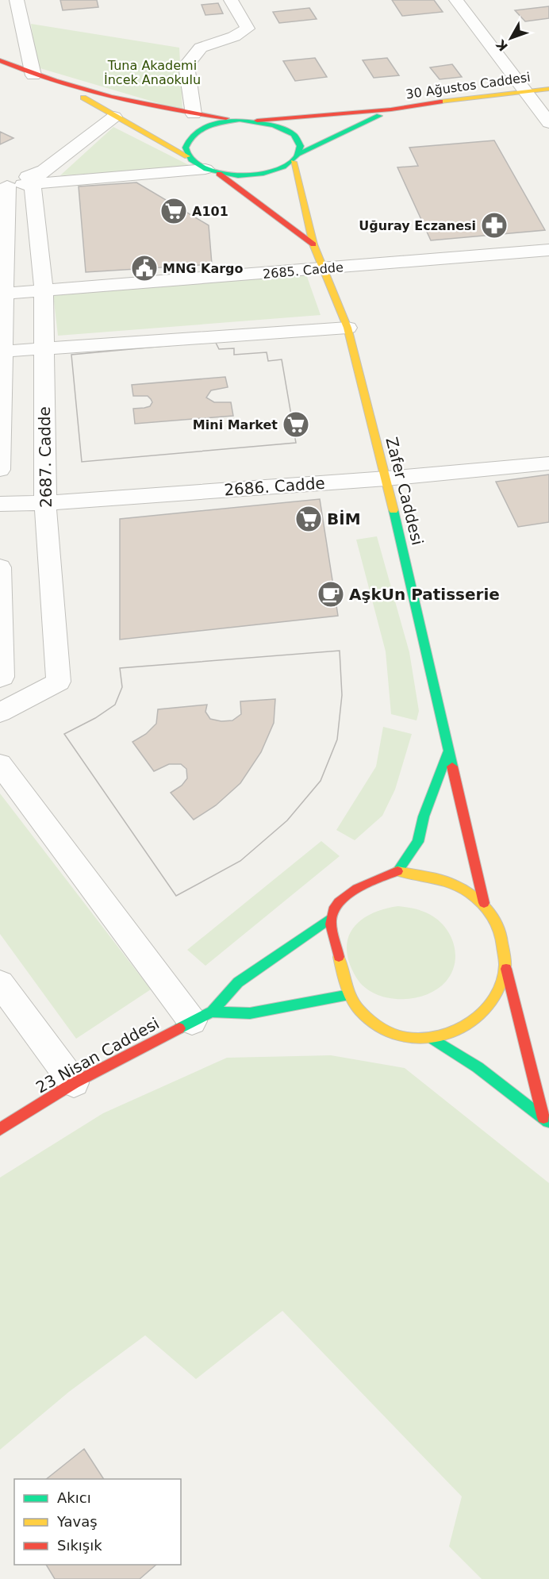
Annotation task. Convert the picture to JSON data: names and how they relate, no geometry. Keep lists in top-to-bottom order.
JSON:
{
  "streets": {
    "main road": ["30 Ağustos Caddesi", "Zafer Caddesi", "23 Nisan Caddesi"],
    "street": ["2685. Cadde", "2687. Cadde", "2686. Cadde"]
  },
  "crossings": [
    ["30 Ağustos Caddesi", "Zafer Caddesi"],
    ["2685. Cadde", "2687. Cadde"],
    ["2685. Cadde", "Zafer Caddesi"],
    ["2687. Cadde", "2686. Cadde"],
    ["2686. Cadde", "Zafer Caddesi"]
  ],
  "parks": ["Tuna Akademi İncek Anaokulu"],
  "places": {
    "supermarket": ["A101", "Mini Market", "BİM"],
    "pharmacy": ["Uğuray Eczanesi"],
    "public building": ["MNG Kargo"],
    "cafe": ["AşkUn Patisserie"]
  },
  "legend": ["Akıcı", "Yavaş", "Sıkışık"],
  "north": "bottom left"
}
